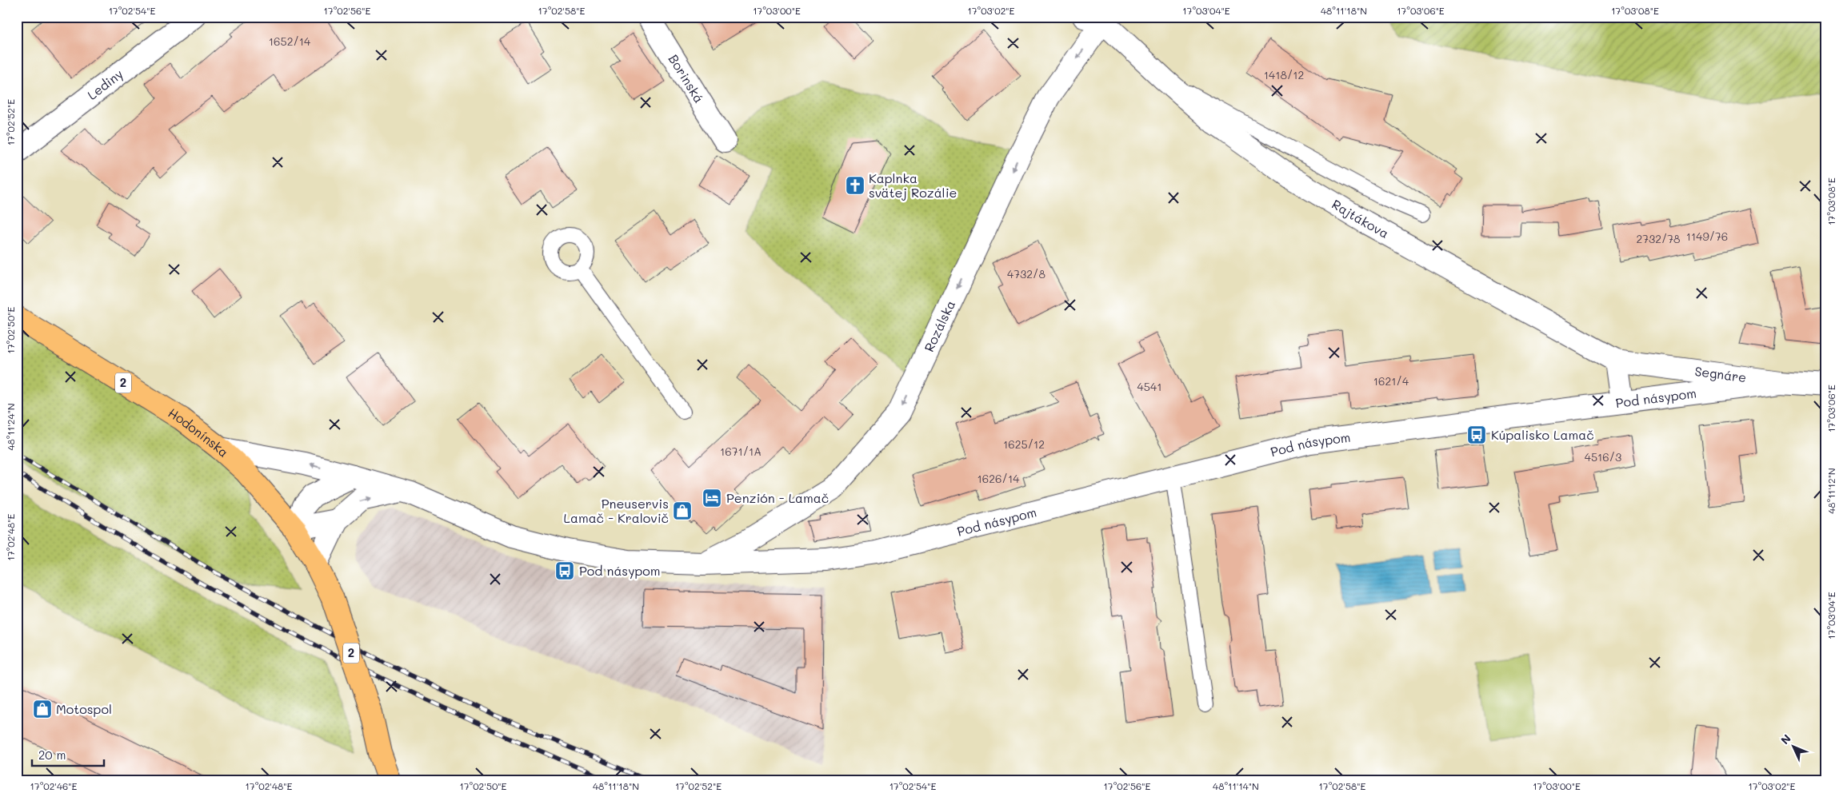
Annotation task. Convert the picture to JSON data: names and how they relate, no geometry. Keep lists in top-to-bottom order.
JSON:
{
  "streets": {
    "main road": ["2", "Hodonínska"],
    "street": [
      "Borinská",
      "Lediny",
      "Rajtákova",
      "Rozálska",
      "Segnáre",
      "Pod násypom"
    ]
  },
  "crossings": [
    ["Rajtákova", "Rozálska"],
    ["Rajtákova", "Segnáre"],
    ["Rozálska", "Pod násypom"],
    ["Segnáre", "Pod násypom"],
    ["Pod násypom", "Hodonínska"]
  ],
  "one_way": ["Rozálska"],
  "places": {
    "church": ["Kaplnka svätej Rozálie"],
    "bus stop": ["Kúpalisko Lamač", "Pod násypom"],
    "hotel": ["Penzión - Lamač"],
    "shop": ["Pneuservis Lamač - Kralovič", "Motospol"]
  },
  "house_numbers": [
    "1652/14",
    "1418/12",
    "1149/76",
    "2732/78",
    "4732/8",
    "1621/4",
    "4541",
    "1625/12",
    "1671/1A",
    "4516/3",
    "1626/14"
  ],
  "scale_bar": "20 m",
  "north": "top left",
  "coordinates": [
    "17°02'54\"E",
    "17°02'56\"E",
    "17°02'58\"E",
    "17°03'00\"E",
    "17°03'02\"E",
    "17°03'04\"E",
    "48°11'18\"N",
    "17°03'06\"E",
    "17°03'08\"E",
    "17°02'52\"E",
    "17°02'50\"E",
    "48°11'24\"N",
    "48°11'12\"N",
    "17°02'48\"E",
    "17°02'46\"E",
    "48°11'14\"N"
  ]
}
